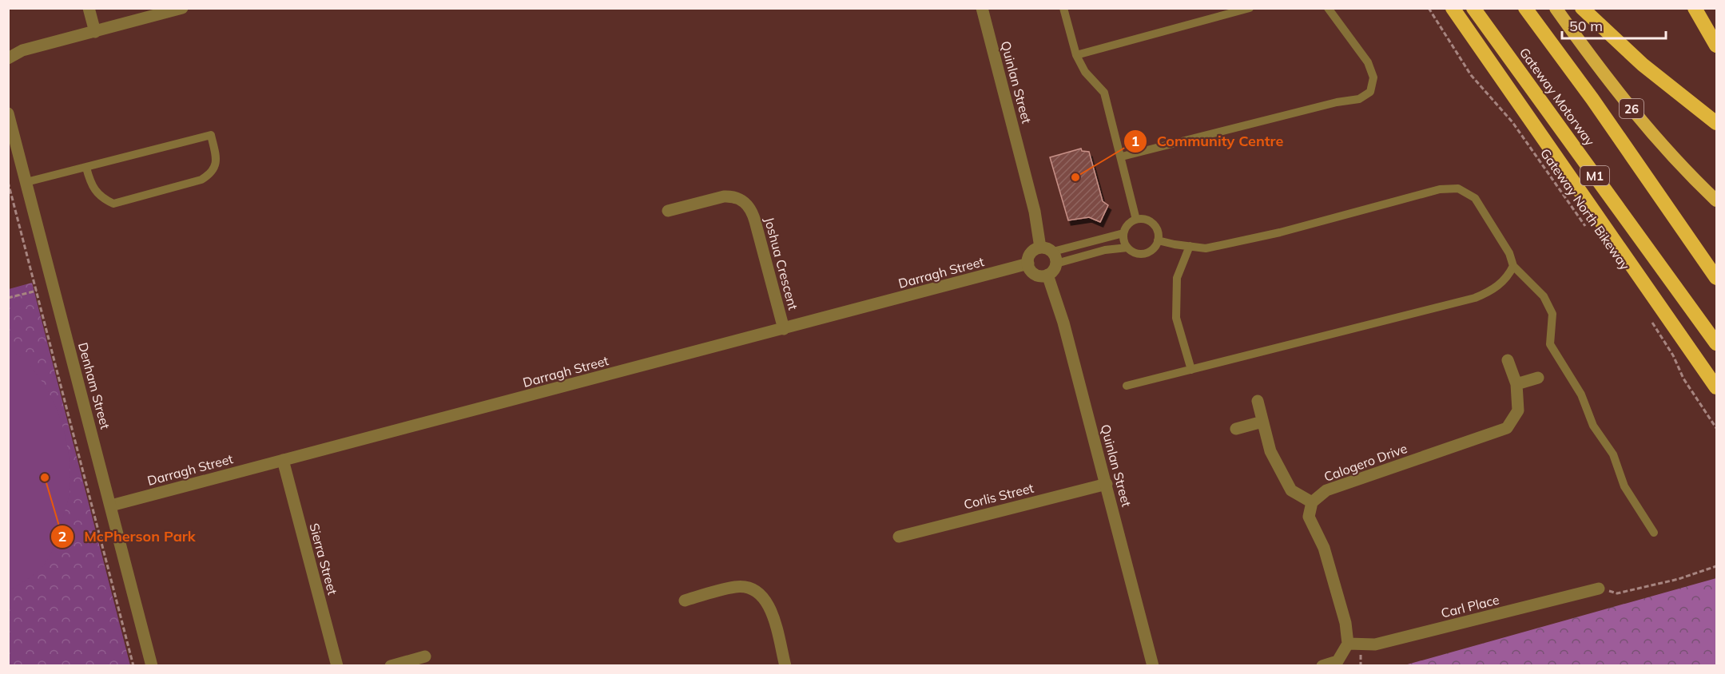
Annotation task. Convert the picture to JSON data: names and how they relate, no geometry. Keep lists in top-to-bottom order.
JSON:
{
  "streets": {
    "highway": ["Gateway Motorway", "26", "M1"],
    "street": [
      "Quinlan Street",
      "Joshua Crescent",
      "Darragh Street",
      "Denham Street",
      "Calogero Drive",
      "Corlis Street",
      "Sierra Street",
      "Carl Place"
    ],
    "path": ["Gateway North Bikeway"]
  },
  "crossings": [
    ["Quinlan Street", "Darragh Street"],
    ["Quinlan Street", "Corlis Street"],
    ["Joshua Crescent", "Darragh Street"],
    ["Darragh Street", "Denham Street"],
    ["Darragh Street", "Sierra Street"]
  ],
  "places": ["Community Centre", "McPherson Park"],
  "scale_bar": "50 m"
}
